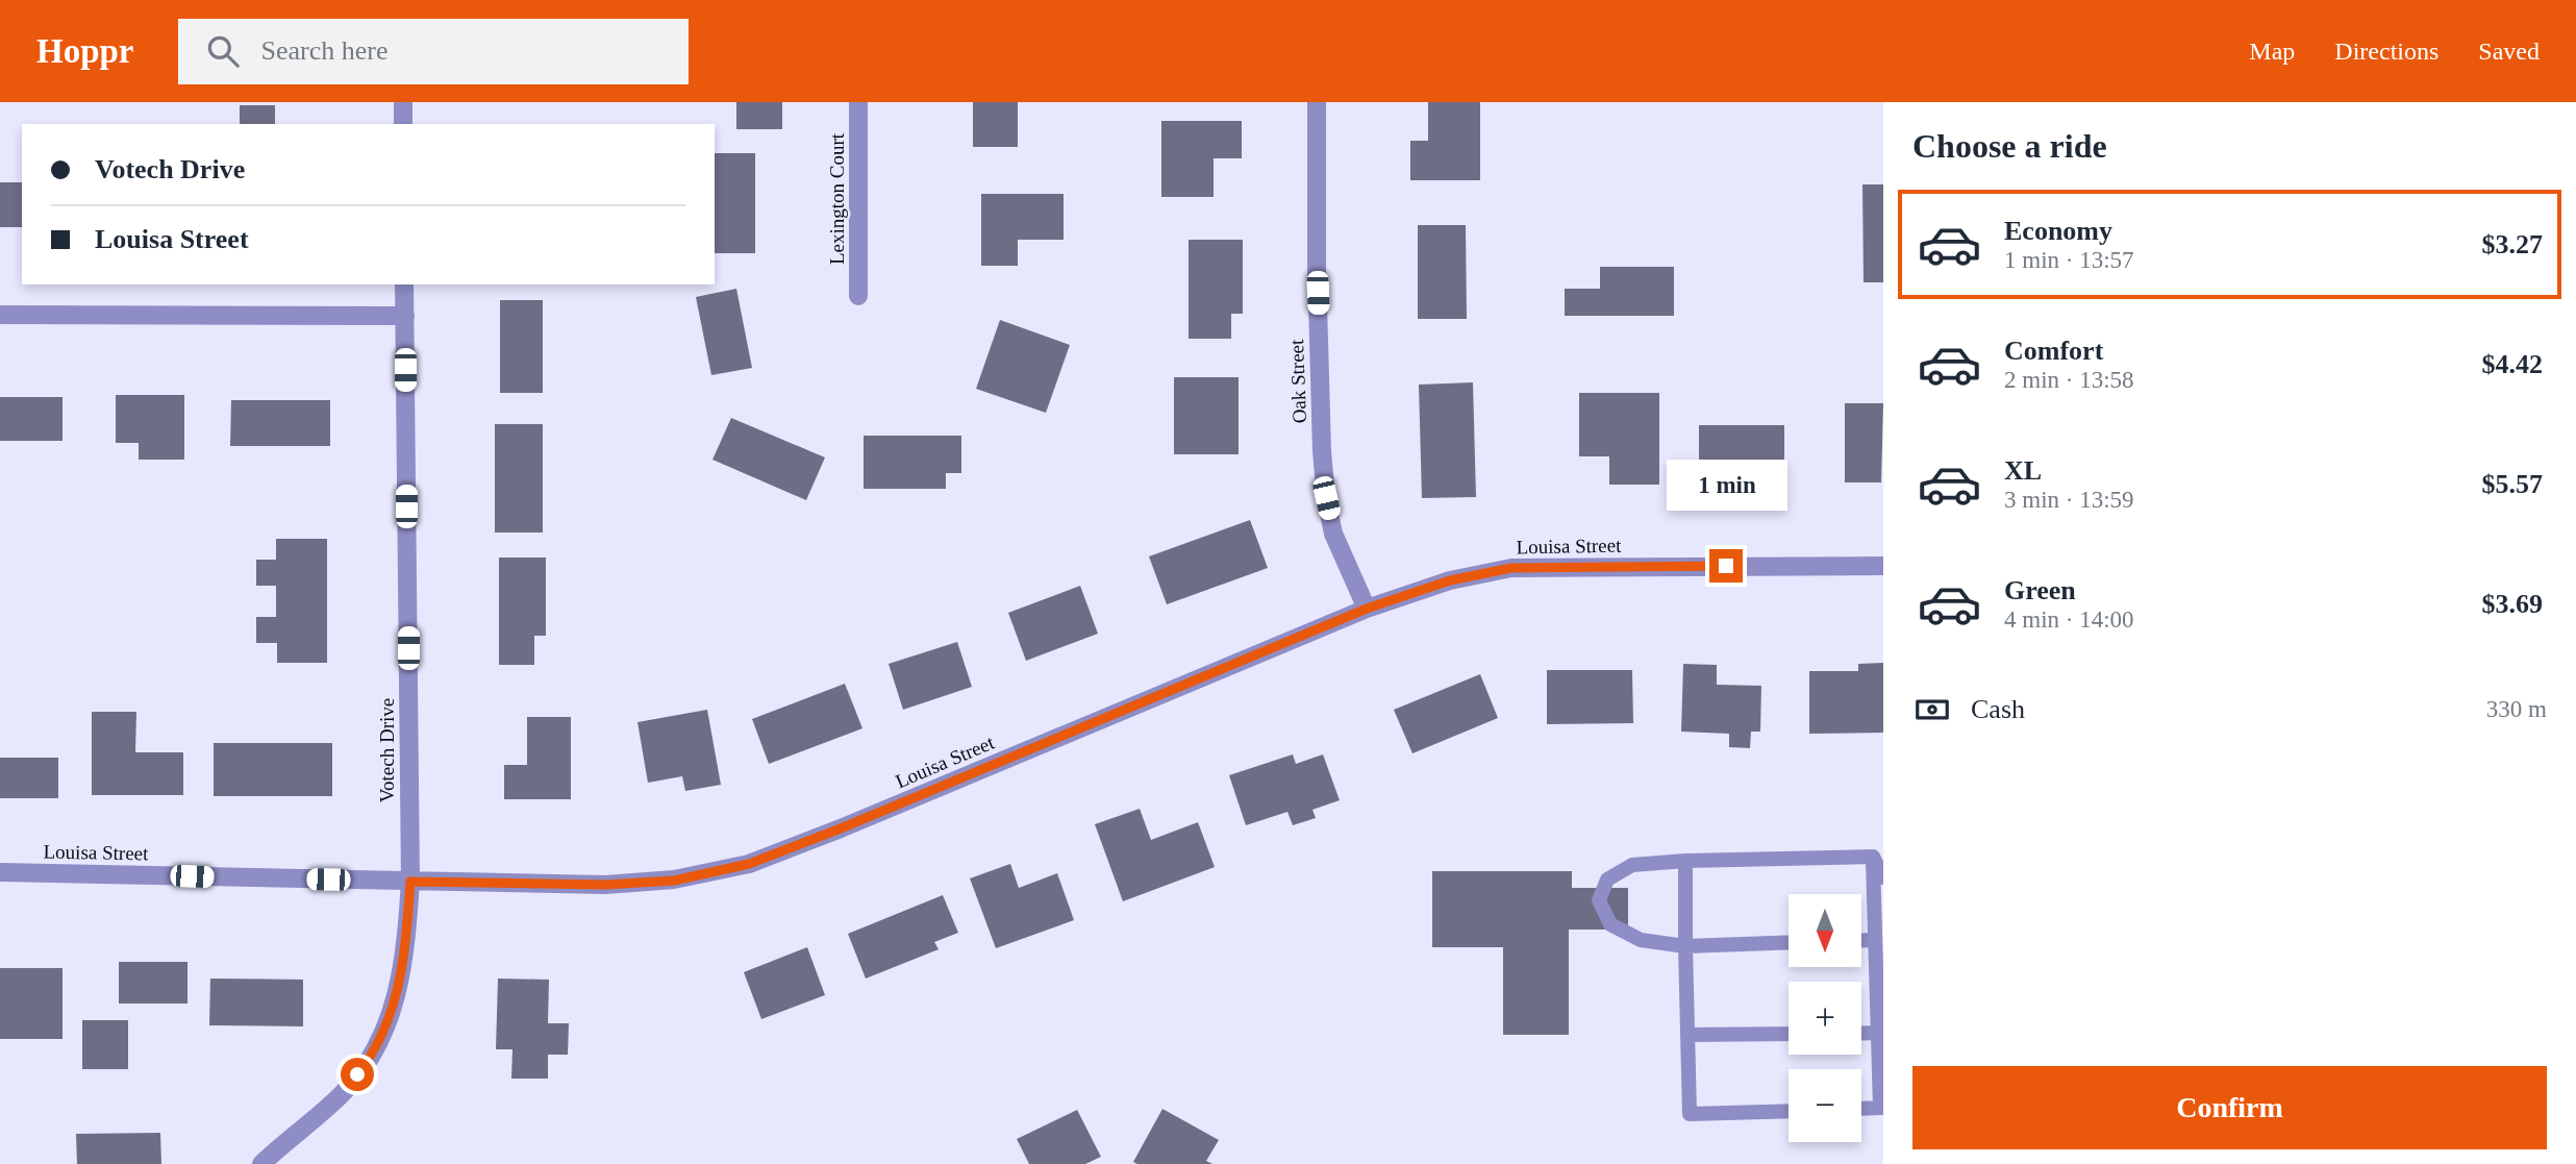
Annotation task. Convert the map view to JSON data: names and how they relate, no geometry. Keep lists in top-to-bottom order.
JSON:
{
  "streets": {
    "street": [
      "Lexington Court",
      "Oak Street",
      "Louisa Street",
      "Votech Drive"
    ]
  },
  "crossings": [
    ["Oak Street", "Louisa Street"],
    ["Louisa Street", "Votech Drive"]
  ],
  "north": "bottom",
  "page": {
    "header": "Hoppr",
    "search": "Search here",
    "nav": ["Map", "Directions", "Saved"],
    "heading": "Choose a ride",
    "banner": ["Votech Drive", "Louisa Street"],
    "list": [
      {
        "name": "Economy",
        "note": "1 min · 13:57",
        "value": "$3.27"
      },
      {
        "name": "Comfort",
        "note": "2 min · 13:58",
        "value": "$4.42"
      },
      {
        "name": "XL",
        "note": "3 min · 13:59",
        "value": "$5.57"
      },
      {
        "name": "Green",
        "note": "4 min · 14:00",
        "value": "$3.69"
      }
    ],
    "bubble": "1 min",
    "pay": ["Cash", "330 m"],
    "map_buttons": ["+", "−"],
    "buttons": "Confirm"
  }
}
